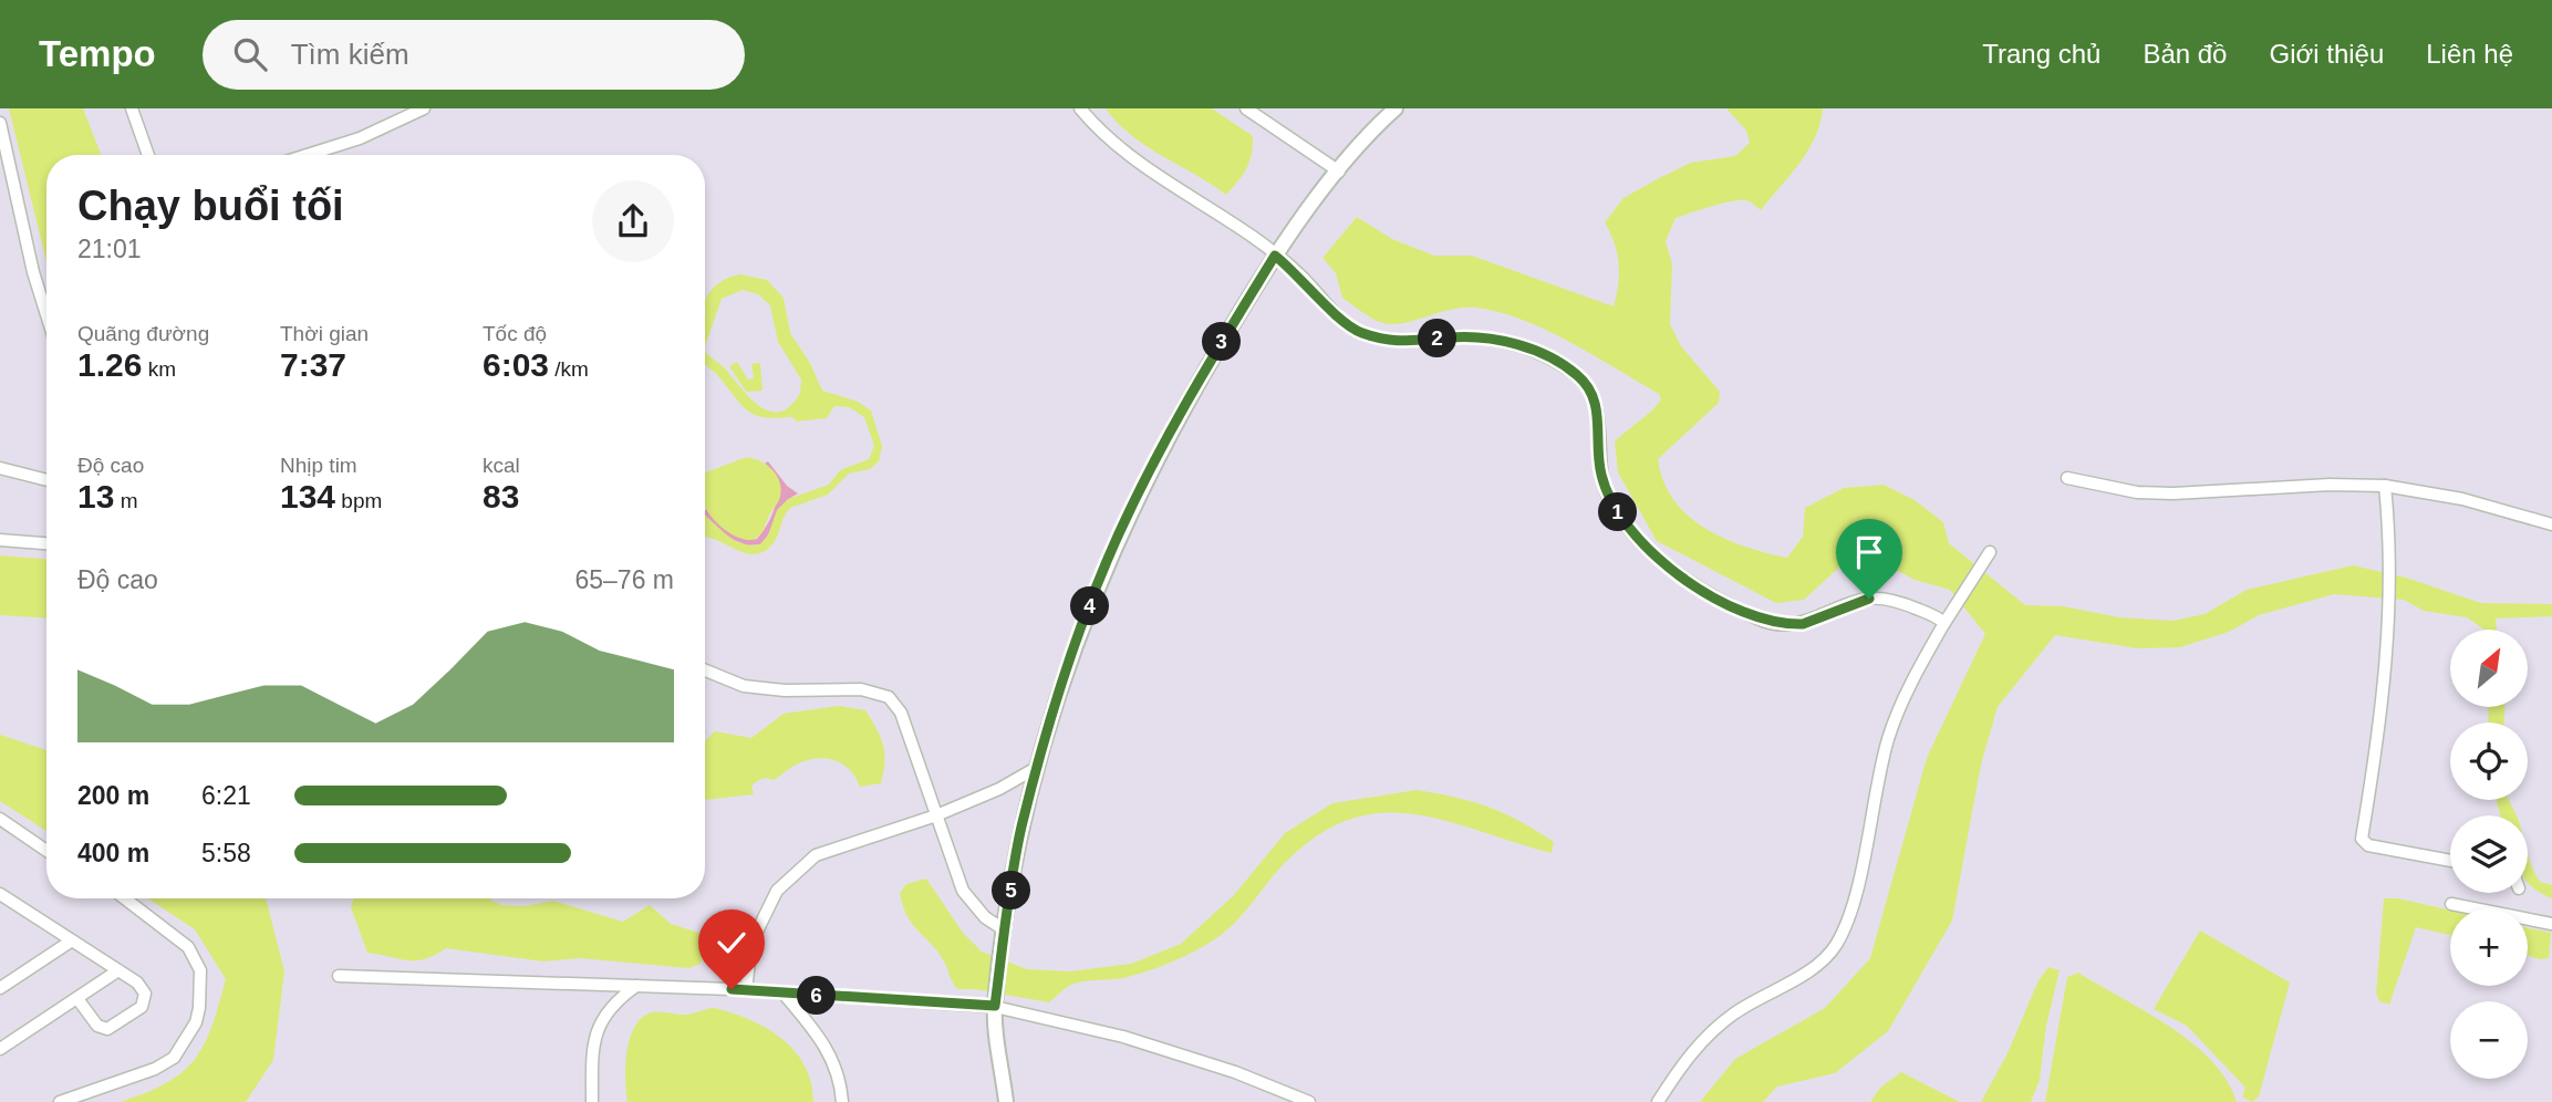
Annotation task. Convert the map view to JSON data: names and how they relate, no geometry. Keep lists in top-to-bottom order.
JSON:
{
  "north": "top right",
  "page": {
    "header": "Tempo",
    "search": "Tìm kiếm",
    "nav": [
      "Trang chủ",
      "Bản đồ",
      "Giới thiệu",
      "Liên hệ"
    ],
    "heading": ["Chạy buổi tối", "21:01"],
    "stats": [
      ["Quãng đường", "1.26 km"],
      ["Thời gian", "7:37"],
      ["Tốc độ", "6:03 /km"],
      ["Độ cao", "13 m"],
      ["Nhịp tim", "134 bpm"],
      ["kcal", "83"]
    ],
    "pins": [
      "2",
      "3",
      "1",
      "4",
      "5",
      "6"
    ],
    "chart": ["Độ cao", "65–76 m"],
    "map_buttons": ["+", "−"],
    "list": [
      {
        "name": "200 m",
        "note": "6:21"
      },
      {
        "name": "400 m",
        "note": "5:58"
      }
    ]
  }
}
